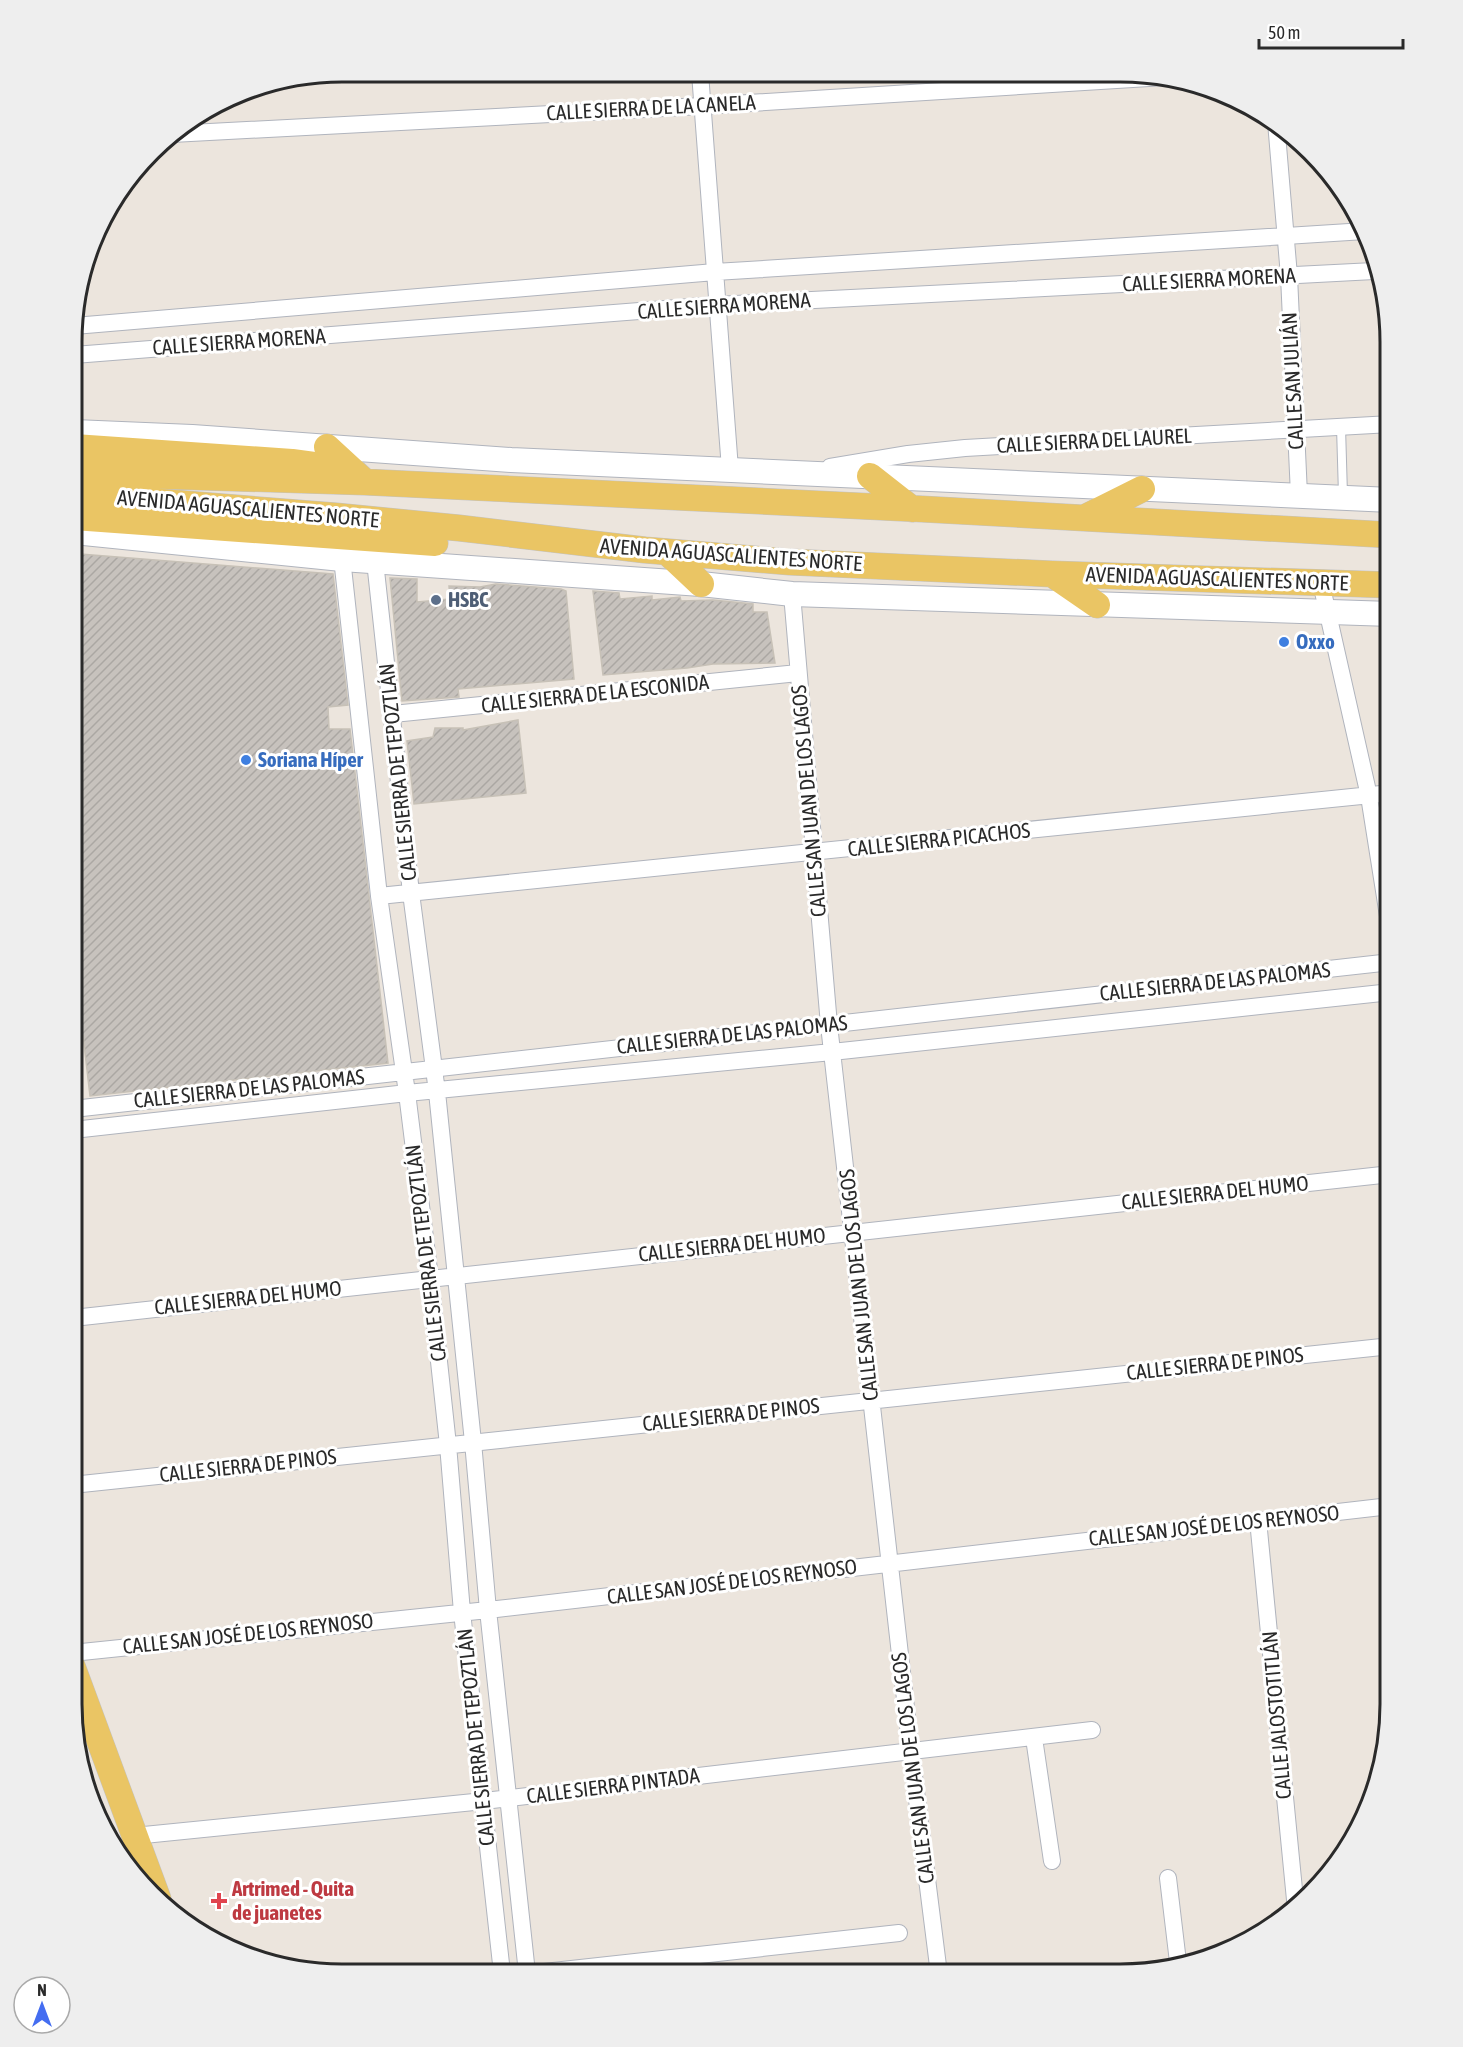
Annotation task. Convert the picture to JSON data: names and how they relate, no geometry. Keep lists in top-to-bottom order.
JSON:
{
  "streets": {
    "main road": ["AVENIDA AGUASCALIENTES NORTE"],
    "street": [
      "CALLE SIERRA DE LA CANELA",
      "CALLE SIERRA MORENA",
      "CALLE SAN JULIÁN",
      "CALLE SIERRA DEL LAUREL",
      "CALLE SIERRA DE LA ESCONIDA",
      "CALLE SIERRA DE TEPOZTLÁN",
      "CALLE SAN JUAN DE LOS LAGOS",
      "CALLE SIERRA PICACHOS",
      "CALLE SIERRA DE LAS PALOMAS",
      "CALLE SIERRA DEL HUMO",
      "CALLE SIERRA DE PINOS",
      "CALLE SAN JOSÉ DE LOS REYNOSO",
      "CALLE JALOSTOTITLÁN",
      "CALLE SIERRA PINTADA"
    ]
  },
  "crossings": [
    ["CALLE SIERRA MORENA", "CALLE SAN JULIÁN"],
    ["CALLE SAN JULIÁN", "CALLE SIERRA DEL LAUREL"],
    ["AVENIDA AGUASCALIENTES NORTE", "CALLE SIERRA DE TEPOZTLÁN"],
    ["AVENIDA AGUASCALIENTES NORTE", "CALLE SAN JUAN DE LOS LAGOS"],
    ["CALLE SIERRA DE LA ESCONIDA", "CALLE SIERRA DE TEPOZTLÁN"],
    ["CALLE SIERRA DE LA ESCONIDA", "CALLE SAN JUAN DE LOS LAGOS"],
    ["CALLE SIERRA DE TEPOZTLÁN", "CALLE SIERRA PICACHOS"],
    ["CALLE SIERRA DE TEPOZTLÁN", "CALLE SIERRA DE LAS PALOMAS"],
    ["CALLE SIERRA DE TEPOZTLÁN", "CALLE SIERRA DEL HUMO"],
    ["CALLE SIERRA DE TEPOZTLÁN", "CALLE SIERRA DE PINOS"],
    ["CALLE SIERRA DE TEPOZTLÁN", "CALLE SAN JOSÉ DE LOS REYNOSO"],
    ["CALLE SIERRA DE TEPOZTLÁN", "CALLE SIERRA PINTADA"],
    ["CALLE SAN JUAN DE LOS LAGOS", "CALLE SIERRA PICACHOS"],
    ["CALLE SAN JUAN DE LOS LAGOS", "CALLE SIERRA DE LAS PALOMAS"],
    ["CALLE SAN JUAN DE LOS LAGOS", "CALLE SIERRA DEL HUMO"],
    ["CALLE SAN JUAN DE LOS LAGOS", "CALLE SIERRA DE PINOS"],
    ["CALLE SAN JUAN DE LOS LAGOS", "CALLE SAN JOSÉ DE LOS REYNOSO"],
    ["CALLE SAN JUAN DE LOS LAGOS", "CALLE SIERRA PINTADA"],
    ["CALLE SAN JOSÉ DE LOS REYNOSO", "CALLE JALOSTOTITLÁN"]
  ],
  "places": {
    "other": ["HSBC", "Oxxo", "Soriana Híper"],
    "health": ["Artrimed - Quita de juanetes"]
  },
  "scale_bar": "50 m",
  "north": "top"
}
